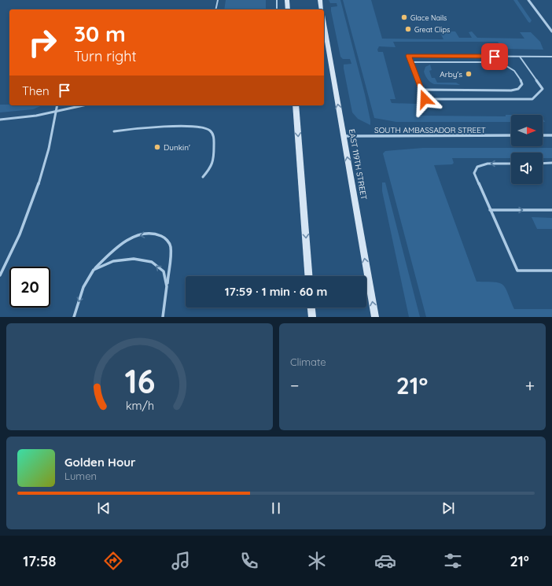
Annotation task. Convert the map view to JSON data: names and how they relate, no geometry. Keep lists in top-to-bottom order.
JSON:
{
  "streets": {
    "main road": ["EAST 119TH STREET"],
    "street": ["SOUTH AMBASSADOR STREET"]
  },
  "crossings": [
    ["SOUTH AMBASSADOR STREET", "EAST 119TH STREET"]
  ],
  "places": [
    "Glace Nails",
    "Great Clips",
    "Arby's",
    "Dunkin'"
  ],
  "north": "right",
  "page": {
    "turn": ["30 m", "Turn right"],
    "then": "Then",
    "limit": "20",
    "trip": "17:59 · 1 min · 60 m",
    "tile": "Climate",
    "heat": ["−", "21°", "+"],
    "song": ["Golden Hour", "Lumen"],
    "tabs": ["17:58", "21°"],
    "gauge": ["16", "km/h"]
  }
}
